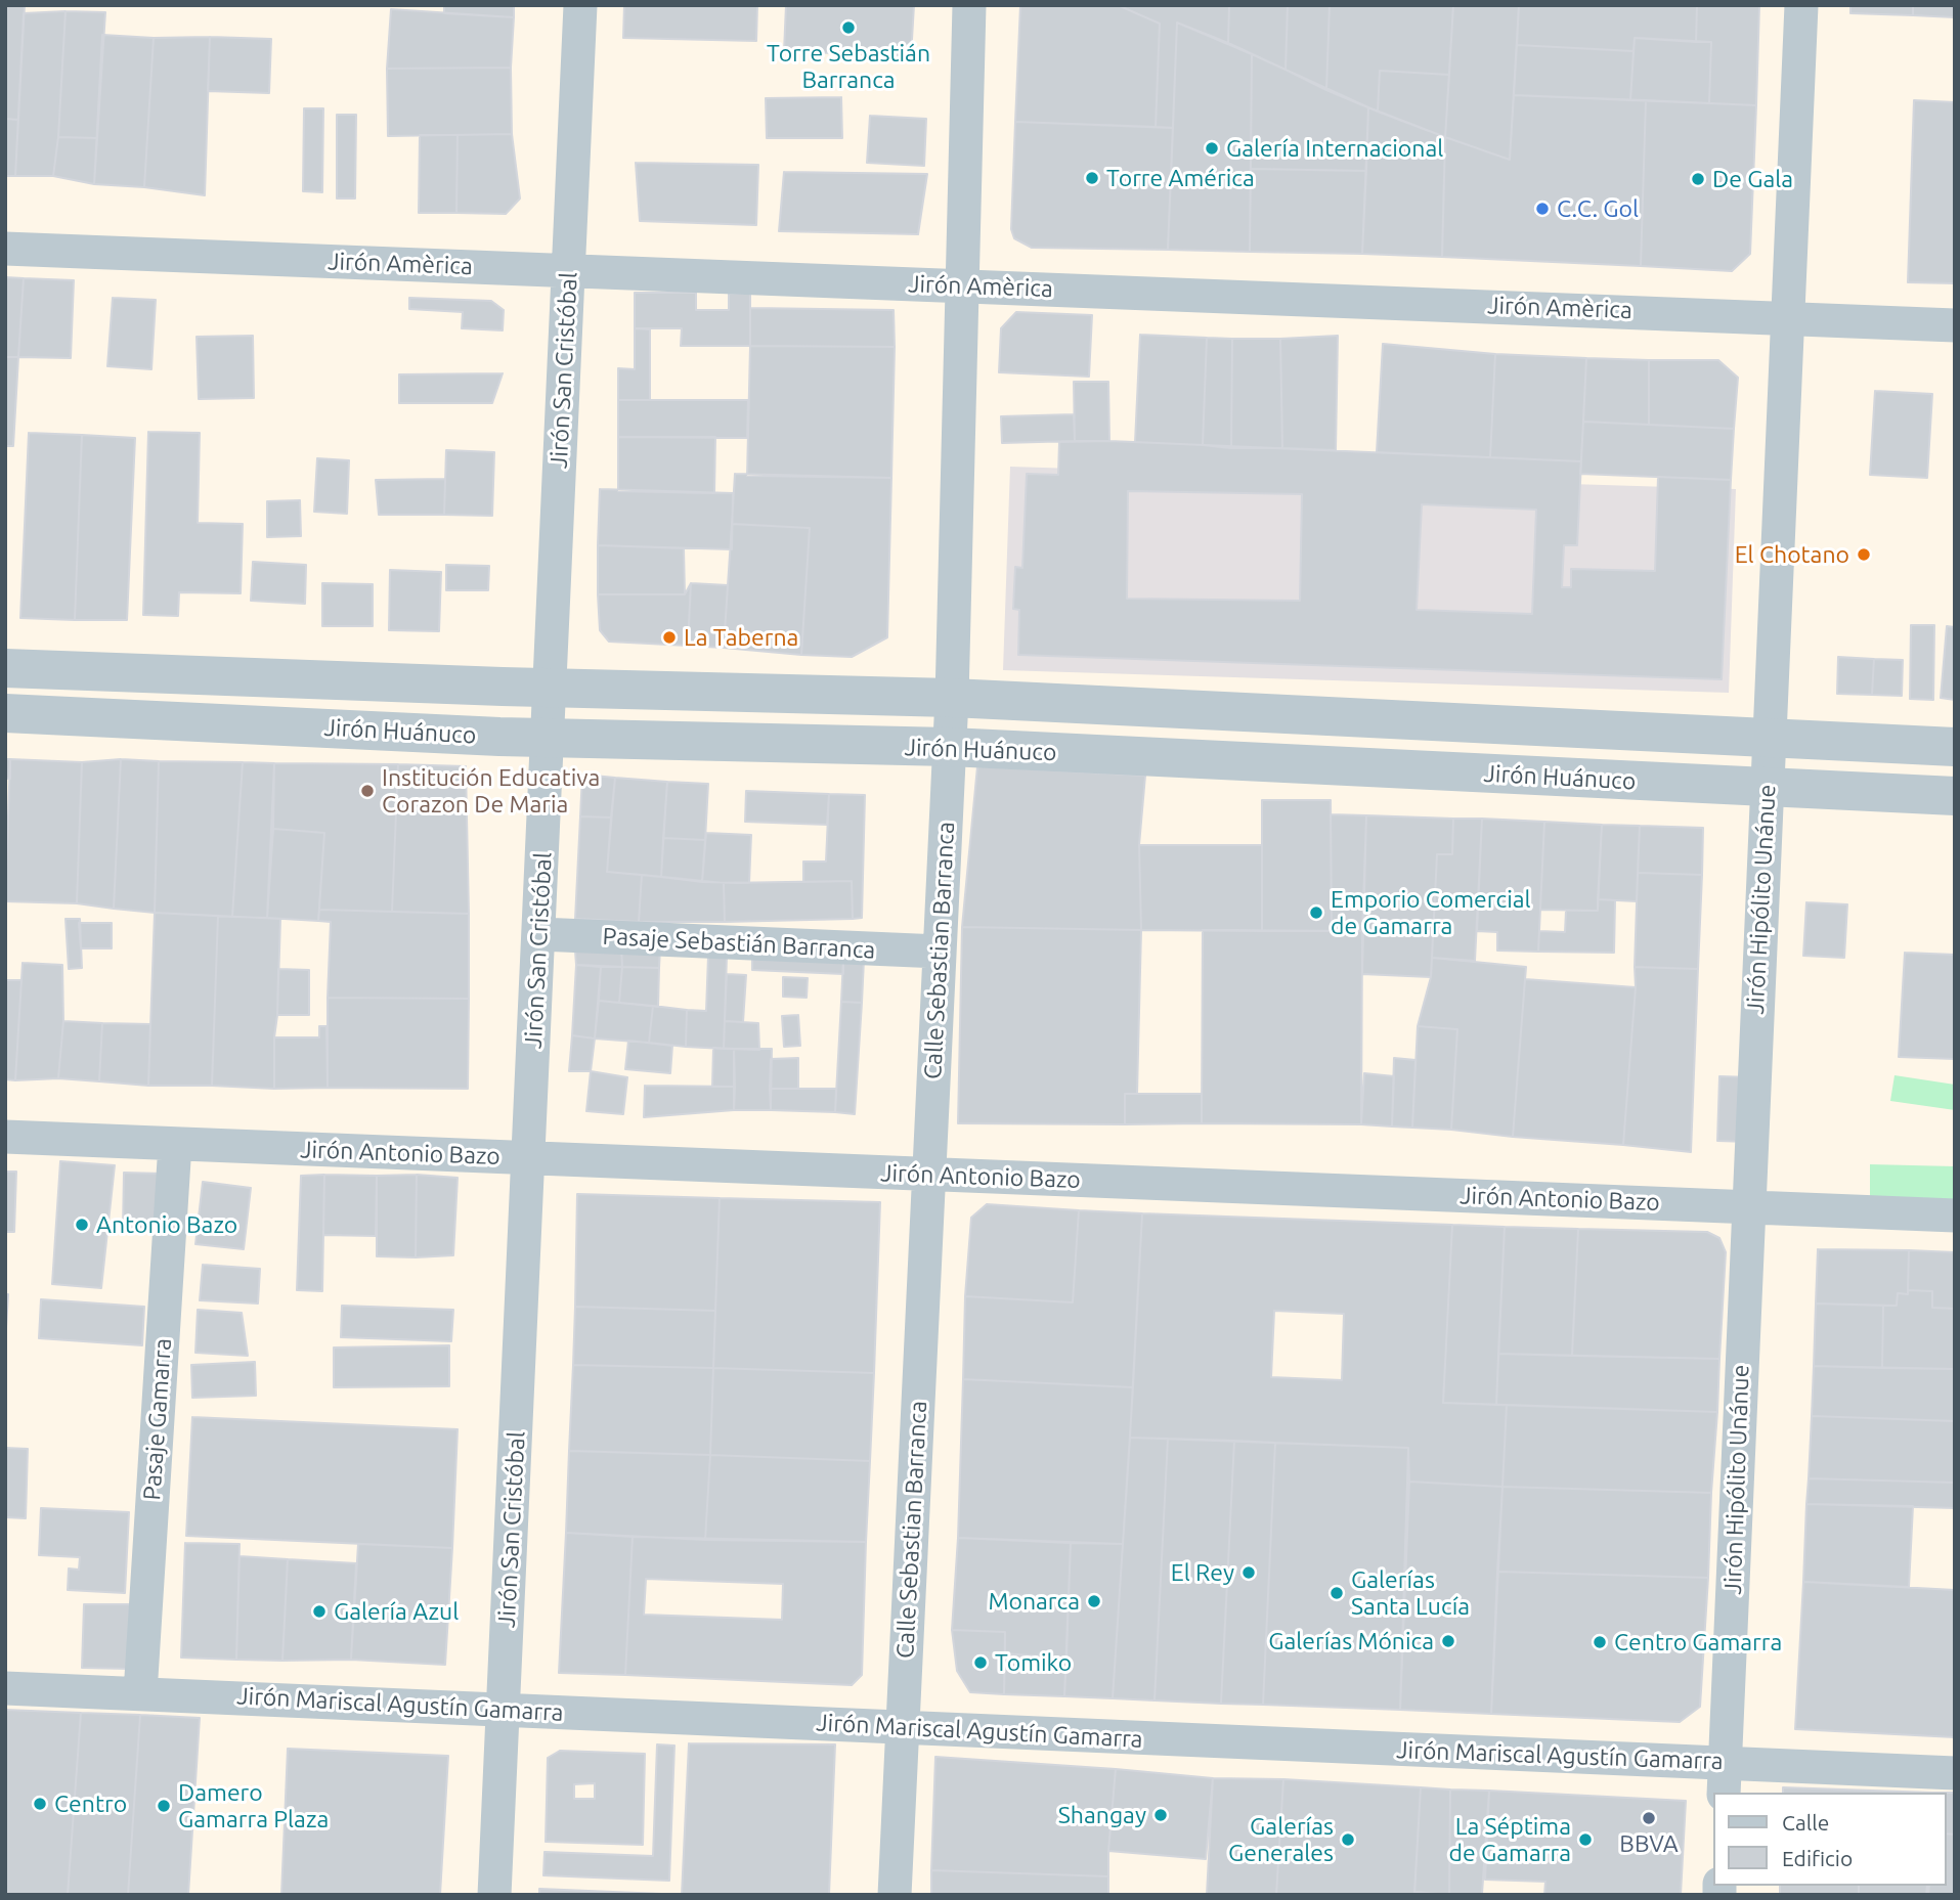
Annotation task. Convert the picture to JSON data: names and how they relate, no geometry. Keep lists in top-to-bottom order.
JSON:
{
  "streets": {
    "street": [
      "Jirón Amèrica",
      "Jirón San Cristóbal",
      "Jirón Huánuco",
      "Jirón Hipólito Unánue",
      "Pasaje Sebastián Barranca",
      "Calle Sebastian Barranca",
      "Jirón Antonio Bazo",
      "Pasaje Gamarra",
      "Jirón Mariscal Agustín Gamarra"
    ]
  },
  "crossings": [
    ["Jirón Amèrica", "Jirón San Cristóbal"],
    ["Jirón Amèrica", "Jirón Hipólito Unánue"],
    ["Jirón Amèrica", "Calle Sebastian Barranca"],
    ["Jirón San Cristóbal", "Jirón Huánuco"],
    ["Jirón San Cristóbal", "Pasaje Sebastián Barranca"],
    ["Jirón San Cristóbal", "Jirón Antonio Bazo"],
    ["Jirón San Cristóbal", "Jirón Mariscal Agustín Gamarra"],
    ["Jirón Huánuco", "Jirón Hipólito Unánue"],
    ["Jirón Huánuco", "Calle Sebastian Barranca"],
    ["Jirón Hipólito Unánue", "Jirón Antonio Bazo"],
    ["Jirón Hipólito Unánue", "Jirón Mariscal Agustín Gamarra"],
    ["Pasaje Sebastián Barranca", "Calle Sebastian Barranca"],
    ["Calle Sebastian Barranca", "Jirón Antonio Bazo"],
    ["Calle Sebastian Barranca", "Jirón Mariscal Agustín Gamarra"],
    ["Jirón Antonio Bazo", "Pasaje Gamarra"],
    ["Pasaje Gamarra", "Jirón Mariscal Agustín Gamarra"]
  ],
  "places": [
    "Torre Sebastián Barranca",
    "Galería Internacional",
    "Torre América",
    "De Gala",
    "C.C. Gol",
    "El Chotano",
    "La Taberna",
    "Institución Educativa Corazon De Maria",
    "Emporio Comercial de Gamarra",
    "Antonio Bazo",
    "El Rey",
    "Galerías Santa Lucía",
    "Monarca",
    "Galería Azul",
    "Galerías Mónica",
    "Centro Gamarra",
    "Tomiko",
    "Centro",
    "Damero Gamarra Plaza",
    "Shangay",
    "BBVA",
    "Galerías Generales",
    "La Séptima de Gamarra"
  ],
  "legend": ["Calle", "Edificio"]
}
